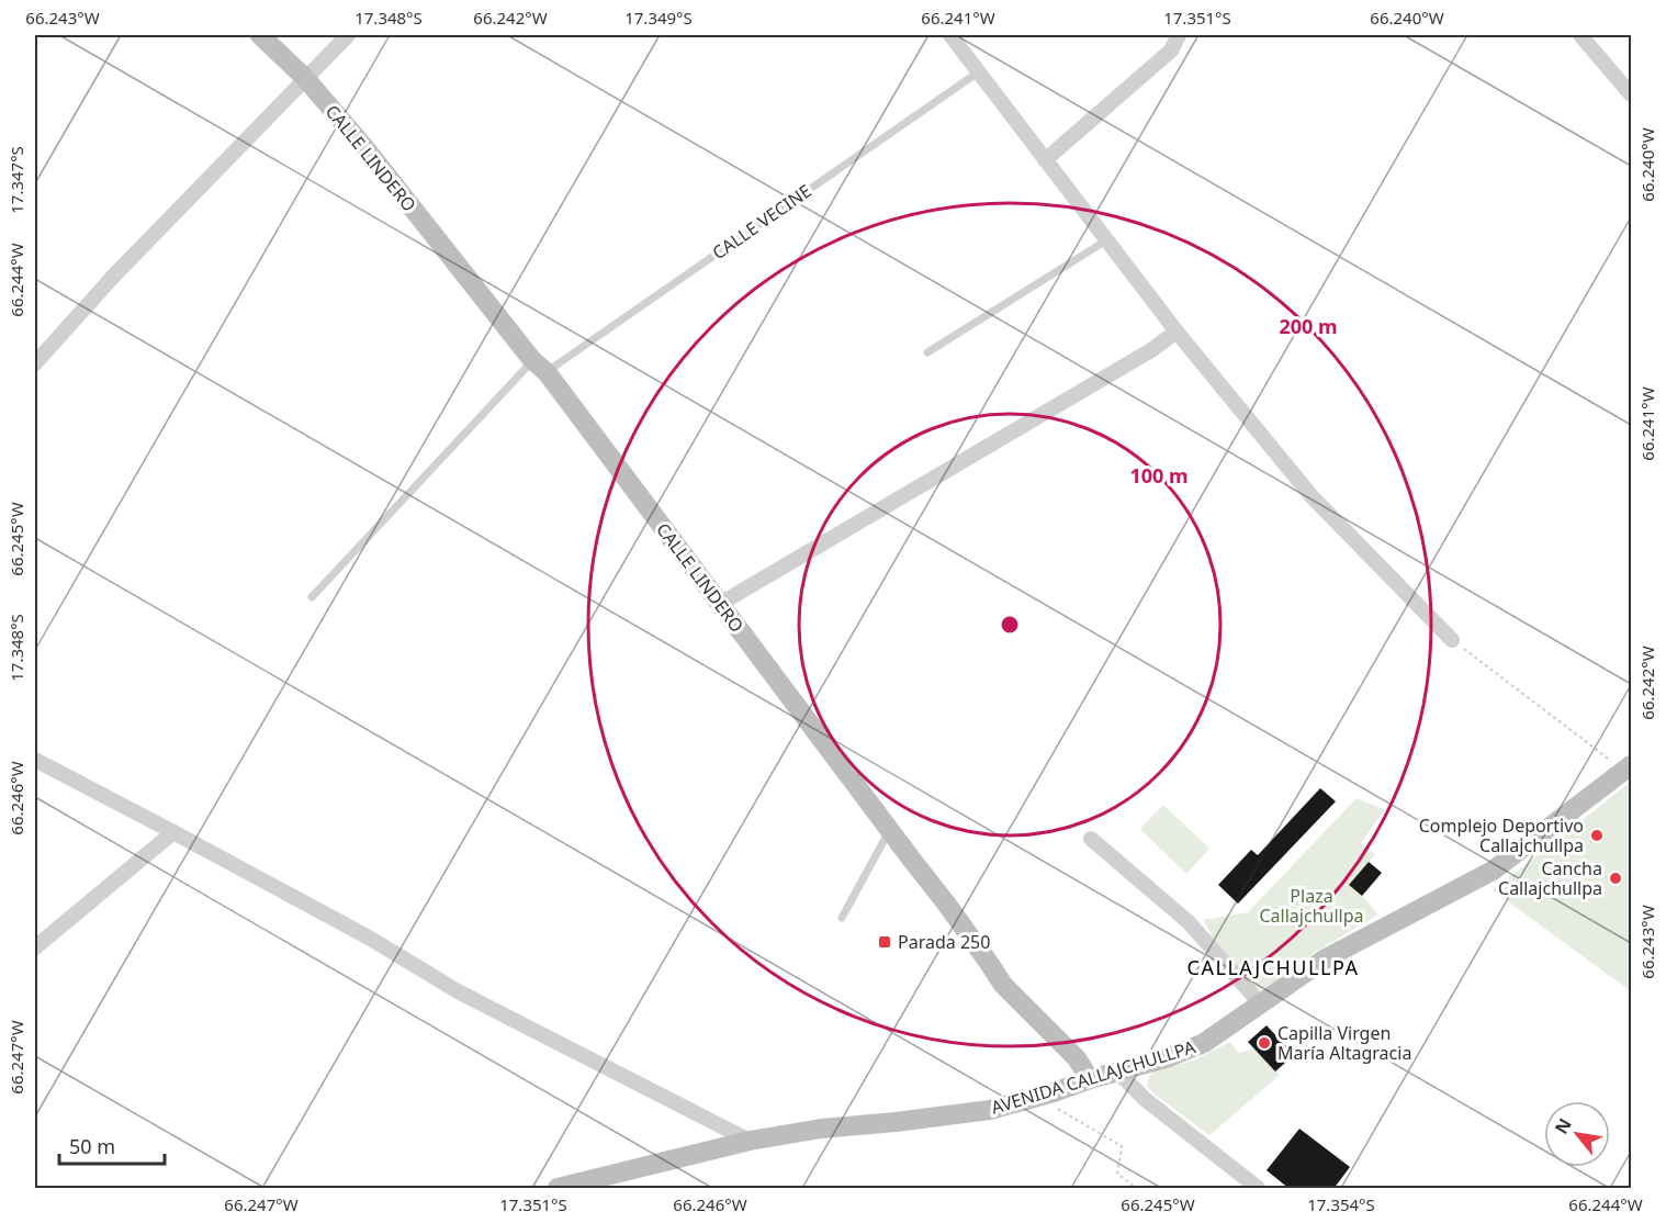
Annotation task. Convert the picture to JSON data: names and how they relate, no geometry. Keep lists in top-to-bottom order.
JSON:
{
  "streets": {
    "street": ["CALLE LINDERO", "AVENIDA CALLAJCHULLPA"],
    "lane": ["CALLE VECINE"]
  },
  "crossings": [
    ["CALLE LINDERO", "CALLE VECINE"],
    ["CALLE LINDERO", "AVENIDA CALLAJCHULLPA"]
  ],
  "districts": ["CALLAJCHULLPA"],
  "parks": ["Plaza Callajchullpa"],
  "places": {
    "other": ["Complejo Deportivo Callajchullpa", "Cancha Callajchullpa", "Capilla Virgen María Altagracia"],
    "transit": ["Parada 250"]
  },
  "scale_bar": "50 m",
  "north": "top left",
  "coordinates": [
    "66.243°W",
    "17.348°S",
    "66.242°W",
    "17.349°S",
    "66.241°W",
    "17.351°S",
    "66.240°W",
    "17.347°S",
    "66.244°W",
    "66.245°W",
    "66.246°W",
    "66.247°W",
    "17.354°S"
  ],
  "rings": ["200 m", "100 m"]
}
